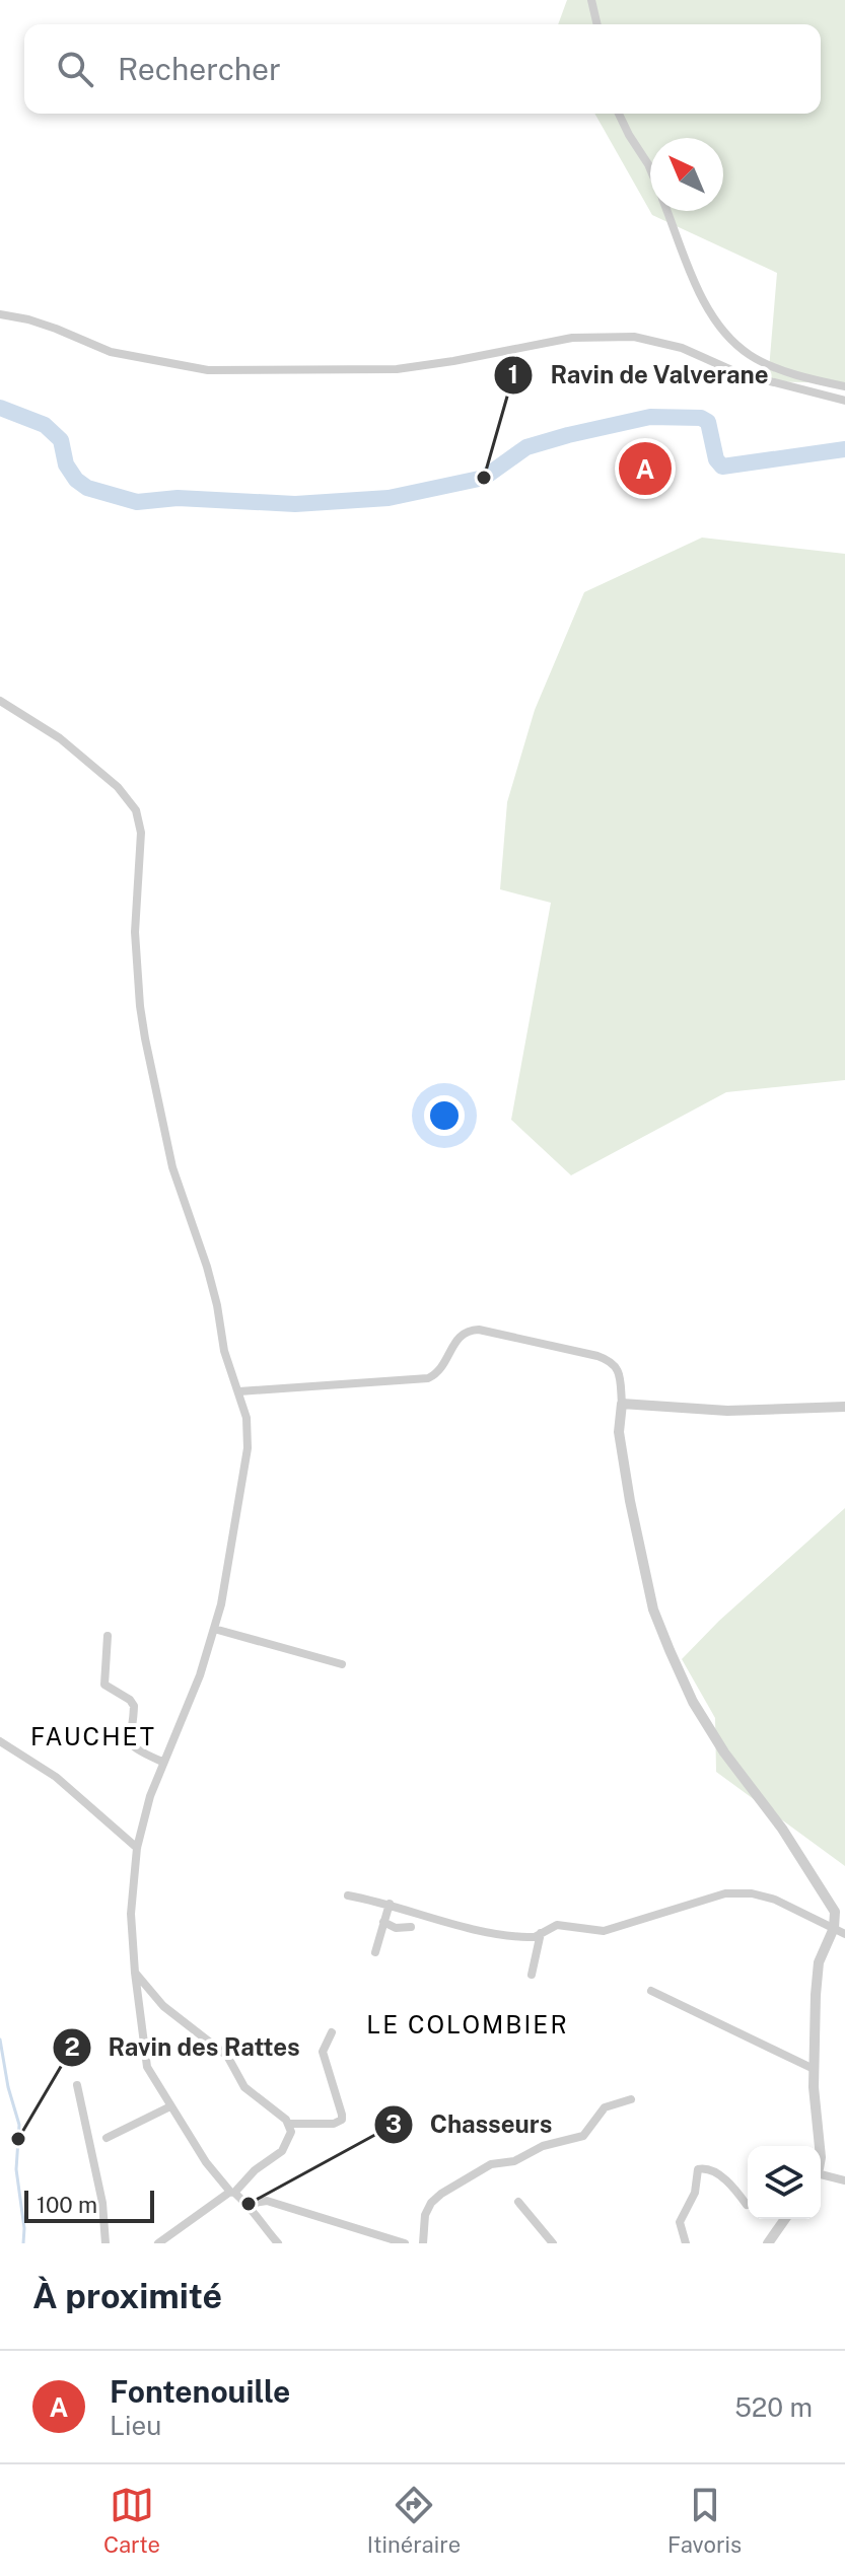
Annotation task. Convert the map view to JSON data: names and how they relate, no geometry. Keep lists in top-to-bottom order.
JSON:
{
  "districts": ["FAUCHET", "LE COLOMBIER"],
  "places": ["Ravin de Valverane", "Ravin des Rattes", "Chasseurs"],
  "scale_bar": "100 m",
  "north": "top left",
  "page": {
    "search": "Rechercher",
    "pins": "A",
    "scale": "100 m",
    "heading": "À proximité",
    "list": [
      {
        "mark": "A",
        "name": "Fontenouille",
        "note": "Lieu",
        "value": "520 m"
      }
    ],
    "nav": ["Carte", "Itinéraire", "Favoris"]
  }
}
